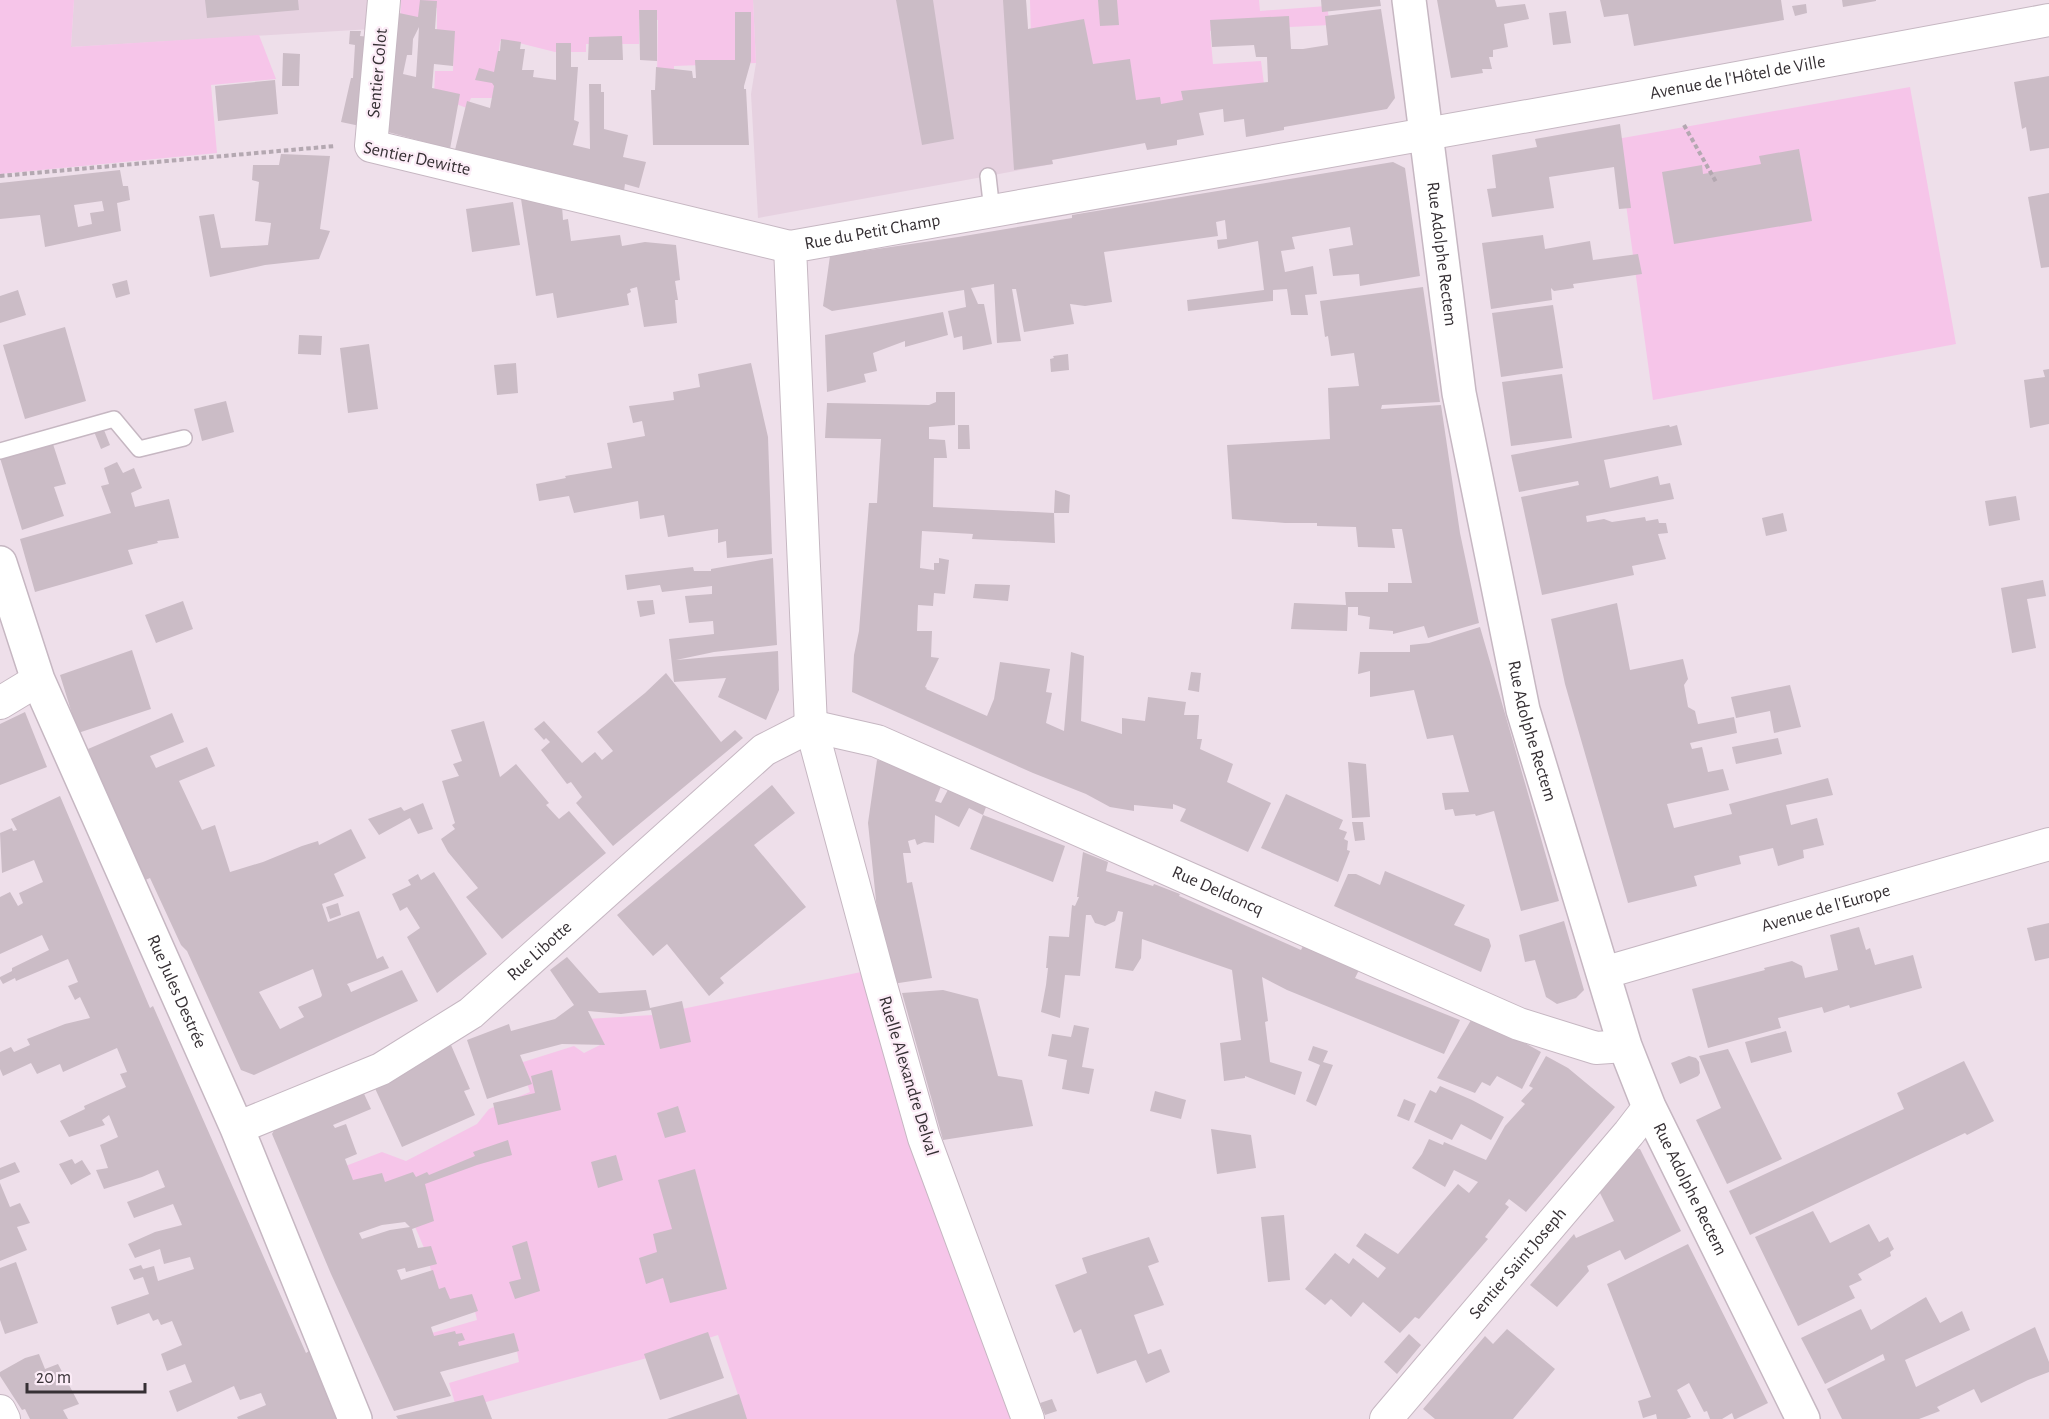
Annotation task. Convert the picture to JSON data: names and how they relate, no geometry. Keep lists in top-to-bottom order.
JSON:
{
  "streets": {
    "street": [
      "Sentier Colot",
      "Avenue de l'Hôtel de Ville",
      "Sentier Dewitte",
      "Rue du Petit Champ",
      "Rue Adolphe Rectem",
      "Rue Deldoncq",
      "Avenue de l'Europe",
      "Rue Libotte",
      "Rue Jules Destrée",
      "Ruelle Alexandre Delval",
      "Sentier Saint Joseph"
    ]
  },
  "crossings": [
    ["Sentier Colot", "Sentier Dewitte"],
    ["Avenue de l'Hôtel de Ville", "Rue du Petit Champ"],
    ["Avenue de l'Hôtel de Ville", "Rue Adolphe Rectem"],
    ["Sentier Dewitte", "Rue du Petit Champ"],
    ["Rue du Petit Champ", "Rue Adolphe Rectem"],
    ["Rue du Petit Champ", "Rue Deldoncq"],
    ["Rue du Petit Champ", "Rue Libotte"],
    ["Rue du Petit Champ", "Ruelle Alexandre Delval"],
    ["Rue Adolphe Rectem", "Rue Deldoncq"],
    ["Rue Adolphe Rectem", "Avenue de l'Europe"],
    ["Rue Adolphe Rectem", "Sentier Saint Joseph"],
    ["Rue Deldoncq", "Rue Libotte"],
    ["Rue Deldoncq", "Ruelle Alexandre Delval"],
    ["Rue Libotte", "Rue Jules Destrée"],
    ["Rue Libotte", "Ruelle Alexandre Delval"]
  ],
  "scale_bar": "20 m"
}
